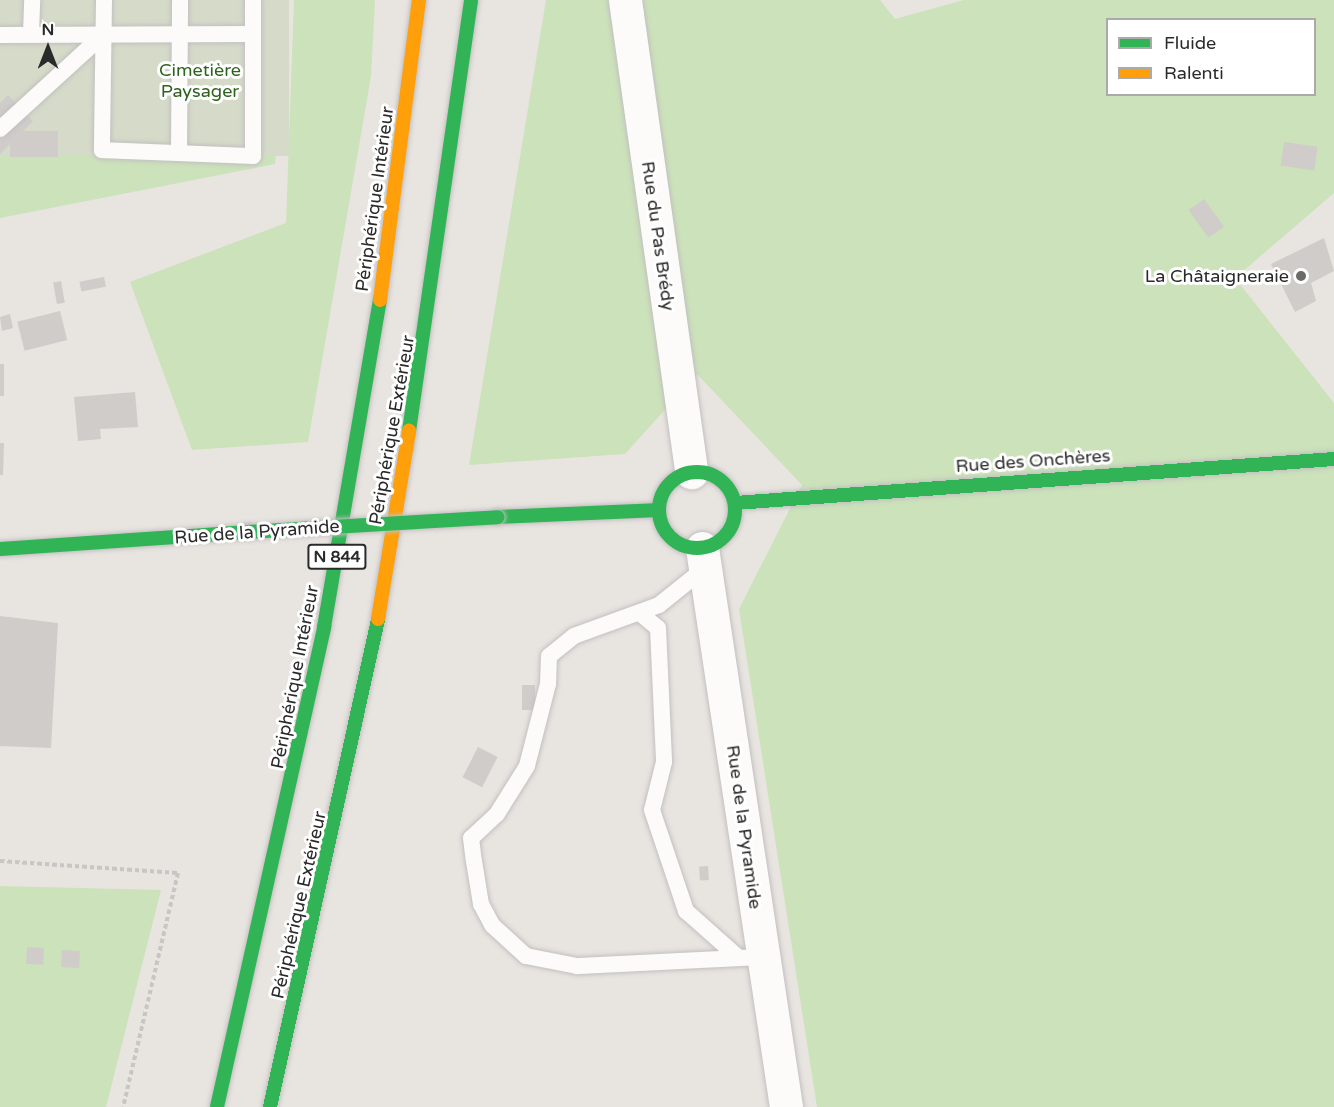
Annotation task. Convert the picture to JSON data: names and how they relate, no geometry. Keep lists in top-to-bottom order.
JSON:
{
  "streets": {
    "main road": [
      "Périphérique Intérieur",
      "Périphérique Extérieur",
      "Rue des Onchères",
      "Rue de la Pyramide",
      "N 844"
    ],
    "street": ["Rue du Pas Brédy"]
  },
  "crossings": [
    ["Rue du Pas Brédy", "Rue des Onchères"],
    ["Rue du Pas Brédy", "Rue de la Pyramide"],
    ["Rue des Onchères", "Rue de la Pyramide"]
  ],
  "parks": ["Cimetière Paysager"],
  "places": ["La Châtaigneraie"],
  "legend": ["Fluide", "Ralenti"],
  "north": "top"
}
